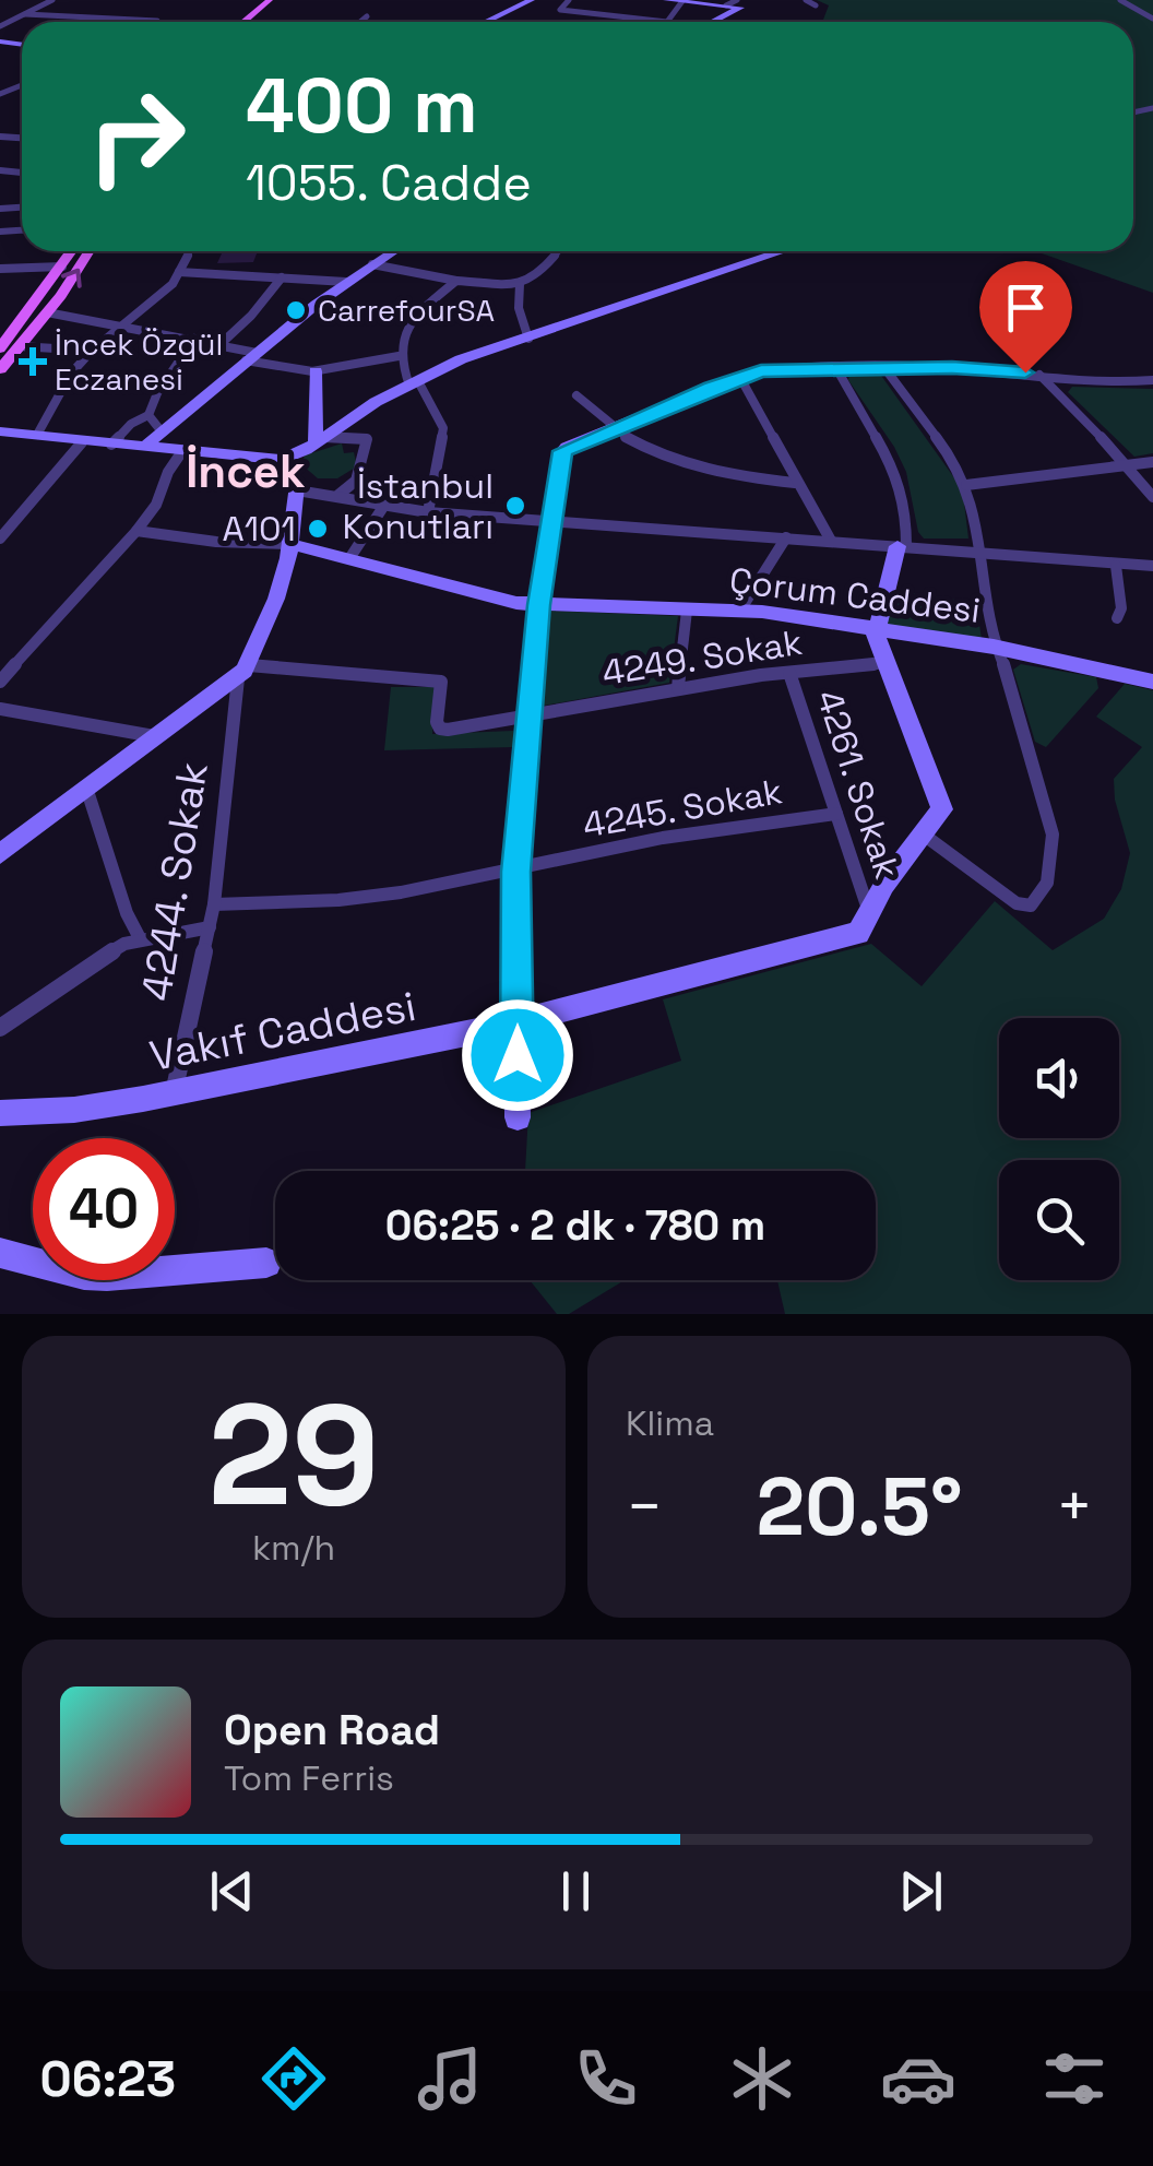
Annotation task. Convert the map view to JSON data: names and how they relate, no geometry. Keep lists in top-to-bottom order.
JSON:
{
  "streets": {
    "street": [
      "Çorum Caddesi",
      "4249. Sokak",
      "4261. Sokak",
      "4245. Sokak",
      "4244. Sokak",
      "Vakıf Caddesi"
    ]
  },
  "crossings": [
    ["Çorum Caddesi", "Vakıf Caddesi"],
    ["4249. Sokak", "4261. Sokak"],
    ["4249. Sokak", "4244. Sokak"],
    ["4249. Sokak", "Vakıf Caddesi"],
    ["4261. Sokak", "4245. Sokak"],
    ["4261. Sokak", "Vakıf Caddesi"],
    ["4245. Sokak", "4244. Sokak"],
    ["4244. Sokak", "Vakıf Caddesi"]
  ],
  "districts": ["İncek"],
  "places": {
    "other": ["CarrefourSA", "İstanbul Konutları", "A101"],
    "health": ["İncek Özgül Eczanesi"]
  },
  "page": {
    "turn": ["400 m", "1055. Cadde"],
    "limit": "40",
    "trip": "06:25 · 2 dk · 780 m",
    "tile": [
      ["29", "km/h"],
      "Klima"
    ],
    "heat": ["−", "20.5°", "+"],
    "song": ["Open Road", "Tom Ferris"],
    "tabs": "06:23"
  }
}
